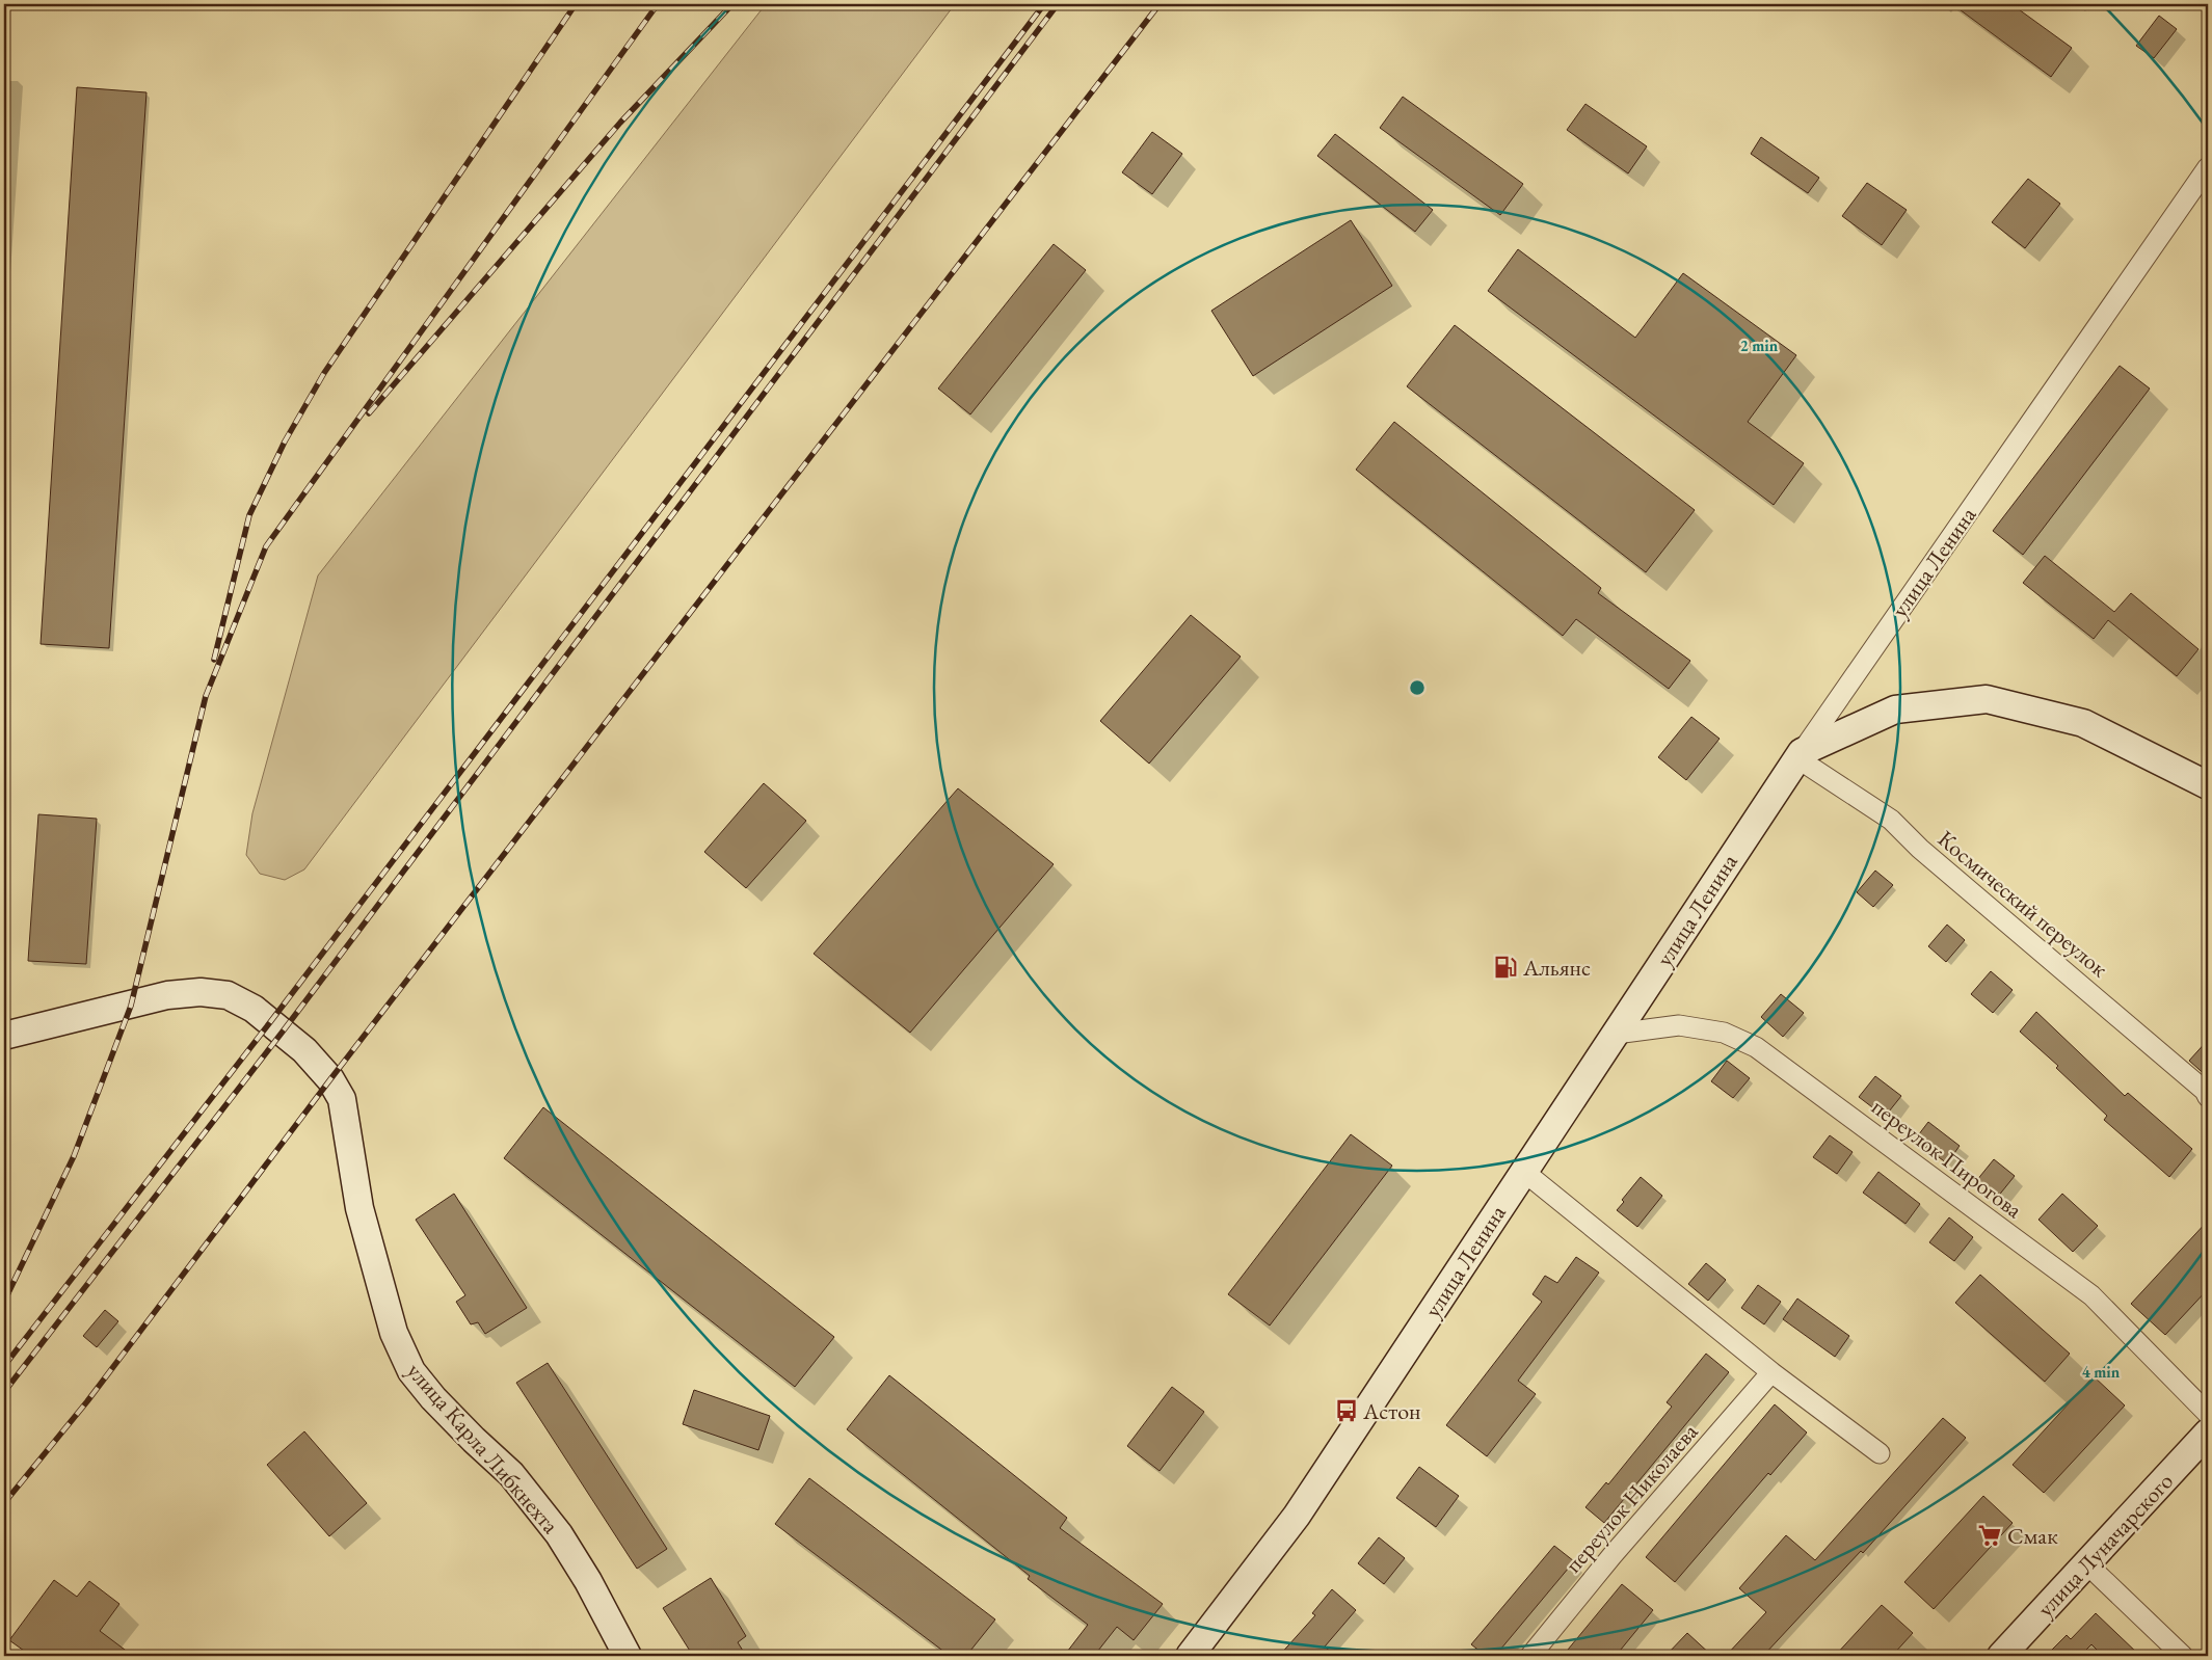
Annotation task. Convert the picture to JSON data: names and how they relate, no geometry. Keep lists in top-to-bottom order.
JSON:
{
  "streets": {
    "main road": ["улица Ленина", "улица Карла Либкнехта", "улица Луначарского"],
    "street": ["Космический переулок", "переулок Пирогова", "переулок Николаева"]
  },
  "crossings": [
    ["улица Ленина", "Космический переулок"],
    ["улица Ленина", "переулок Пирогова"]
  ],
  "places": {
    "fuel station": ["Альянс"],
    "bus stop": ["Астон"],
    "supermarket": ["Смак"]
  },
  "rings": ["2 min", "4 min"]
}
